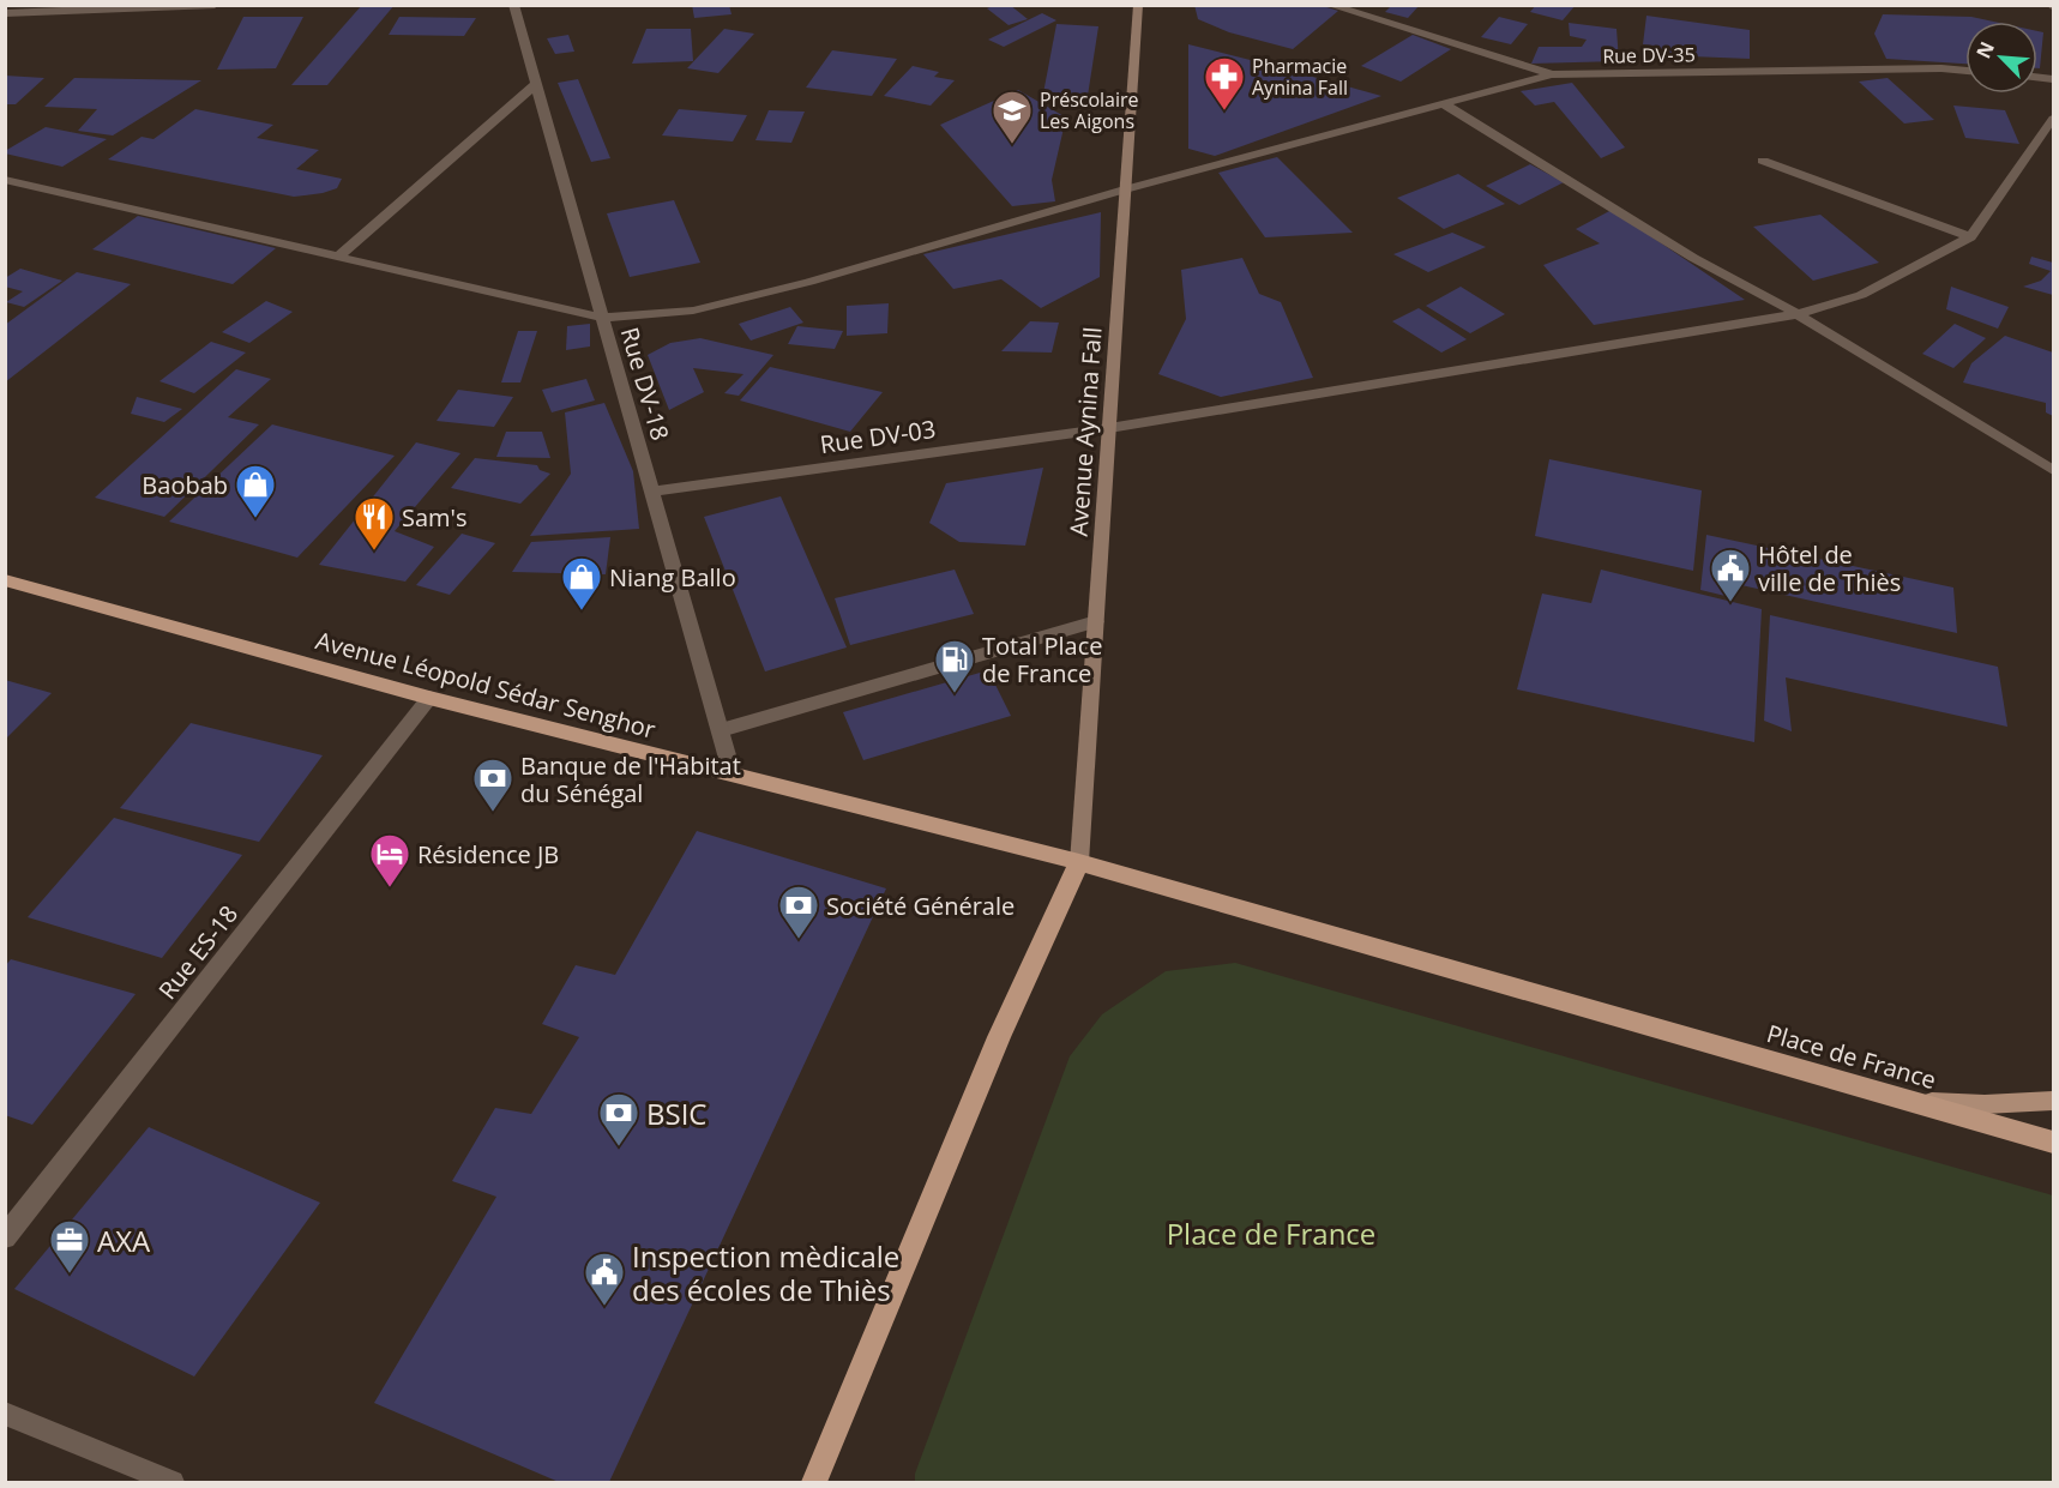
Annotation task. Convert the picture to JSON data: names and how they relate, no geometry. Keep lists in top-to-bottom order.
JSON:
{
  "streets": {
    "highway": ["Avenue Léopold Sédar Senghor", "Place de France"],
    "main road": ["Avenue Aynina Fall"],
    "street": [
      "Rue DV-35",
      "Rue DV-18",
      "Rue DV-03",
      "Rue ES-18"
    ]
  },
  "crossings": [
    ["Rue DV-18", "Rue DV-03"],
    ["Rue DV-18", "Avenue Léopold Sédar Senghor"],
    ["Avenue Aynina Fall", "Rue DV-03"],
    ["Avenue Aynina Fall", "Avenue Léopold Sédar Senghor"],
    ["Avenue Aynina Fall", "Place de France"],
    ["Avenue Léopold Sédar Senghor", "Rue ES-18"],
    ["Avenue Léopold Sédar Senghor", "Place de France"]
  ],
  "parks": ["Place de France"],
  "places": {
    "pharmacy": ["Pharmacie Aynina Fall"],
    "school or university": ["Préscolaire Les Aigons"],
    "shop": ["Baobab", "Niang Ballo"],
    "restaurant": ["Sam's"],
    "public building": ["Hôtel de ville de Thiès", "Inspection mèdicale des écoles de Thiès"],
    "fuel station": ["Total Place de France"],
    "bank": ["Banque de l'Habitat du Sénégal", "Société Générale", "BSIC"],
    "hotel": ["Résidence JB"],
    "office": ["AXA"]
  },
  "north": "top left"
}
